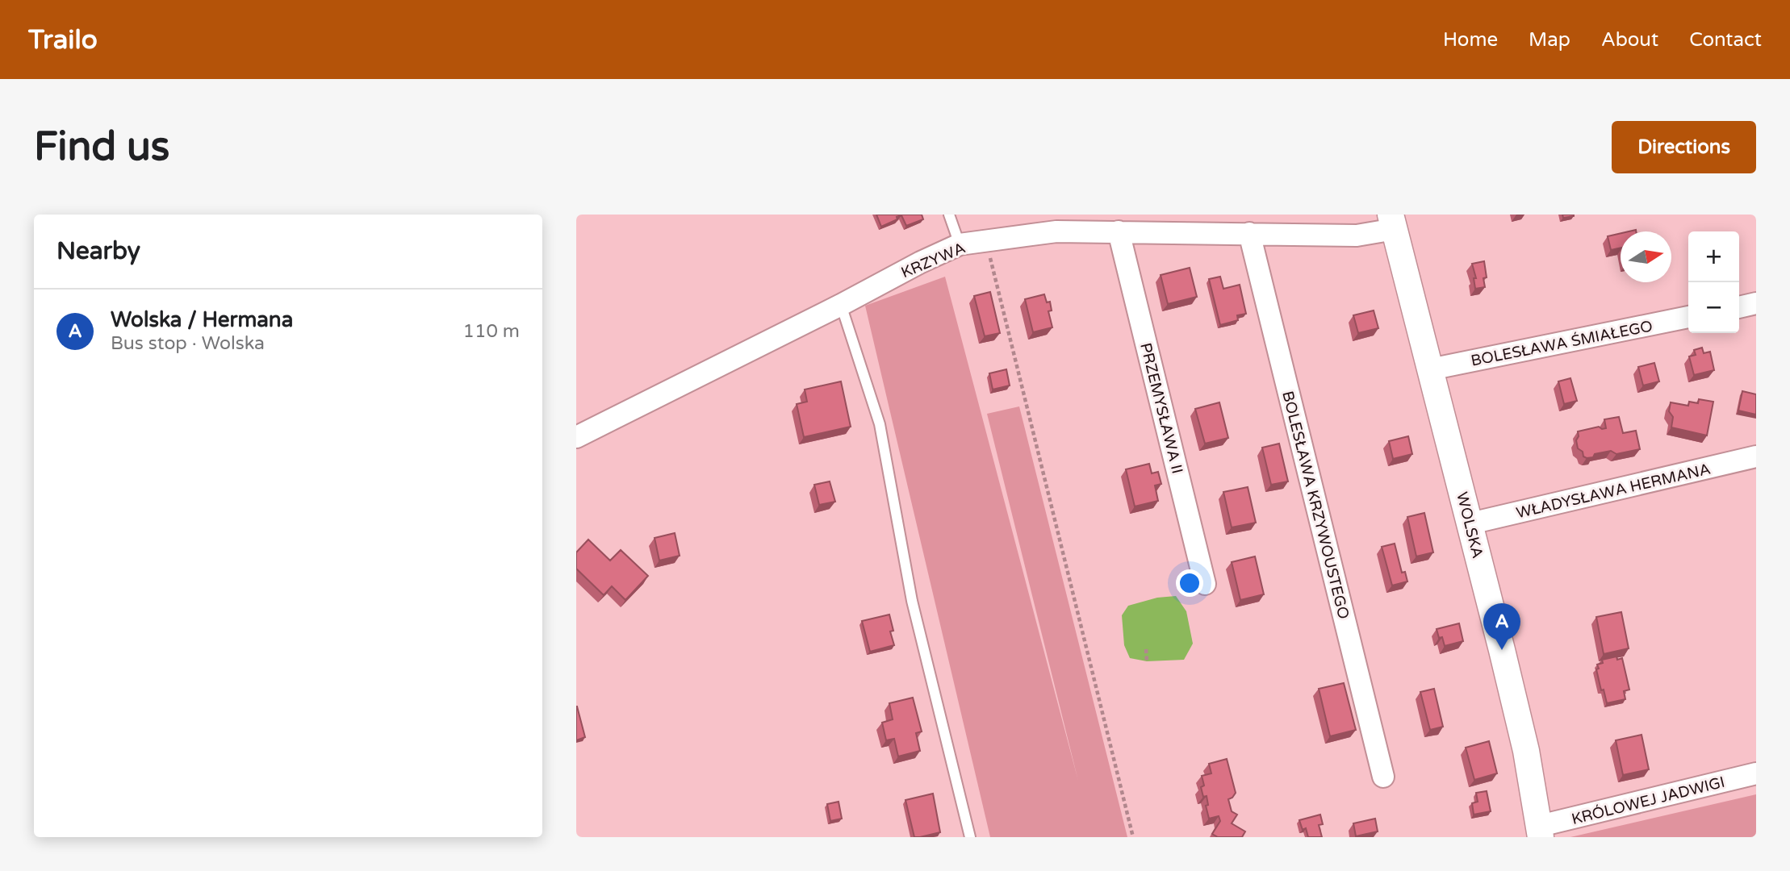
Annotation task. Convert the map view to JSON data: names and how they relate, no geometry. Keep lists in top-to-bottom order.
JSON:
{
  "streets": {
    "street": [
      "KRZYWA",
      "BOLESŁAWA ŚMIAŁEGO",
      "PRZEMYSŁAWA II",
      "WŁADYSŁAWA HERMANA",
      "BOLESŁAWA KRZYWOUSTEGO",
      "WOLSKA",
      "KRÓLOWEJ JADWIGI"
    ]
  },
  "crossings": [
    ["KRZYWA", "PRZEMYSŁAWA II"],
    ["KRZYWA", "BOLESŁAWA KRZYWOUSTEGO"],
    ["KRZYWA", "WOLSKA"],
    ["BOLESŁAWA ŚMIAŁEGO", "WOLSKA"],
    ["WŁADYSŁAWA HERMANA", "WOLSKA"],
    ["WOLSKA", "KRÓLOWEJ JADWIGI"]
  ],
  "north": "right",
  "page": {
    "header": "Trailo",
    "nav": [
      "Home",
      "Map",
      "About",
      "Contact"
    ],
    "buttons": "Directions",
    "title": "Find us",
    "heading": "Nearby",
    "map_buttons": ["+", "−"],
    "list": [
      {
        "mark": "A",
        "name": "Wolska / Hermana",
        "note": "Bus stop · Wolska",
        "value": "110 m"
      }
    ],
    "pins": "A"
  }
}
